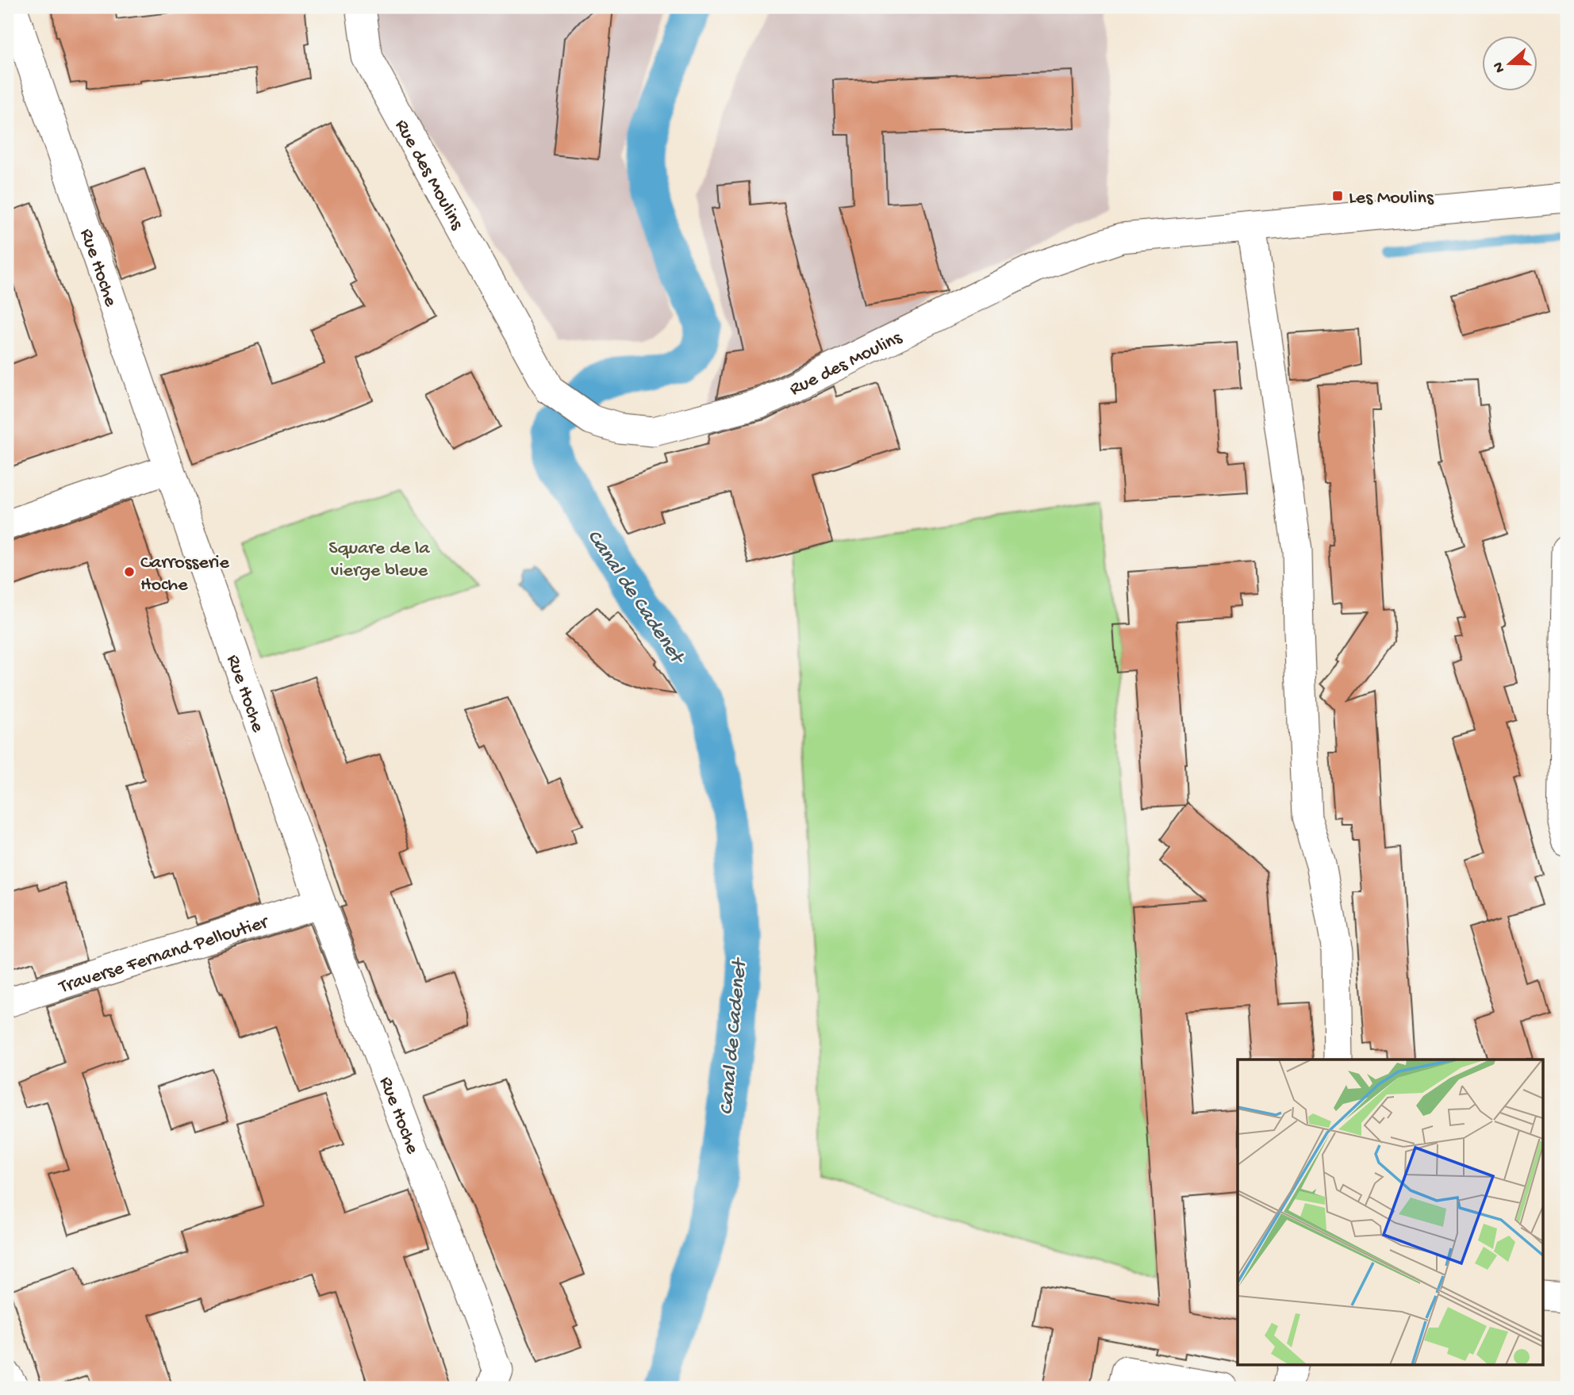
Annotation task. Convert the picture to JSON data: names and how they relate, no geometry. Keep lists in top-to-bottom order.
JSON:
{
  "streets": {
    "street": ["Rue des Moulins", "Rue Hoche", "Traverse Fernand Pelloutier"]
  },
  "crossings": [
    ["Rue Hoche", "Traverse Fernand Pelloutier"]
  ],
  "water": ["Canal de Cadenet"],
  "parks": ["Square de la vierge bleue"],
  "places": {
    "transit": ["Les Moulins"],
    "other": ["Carrosserie Hoche"]
  },
  "north": "left"
}
